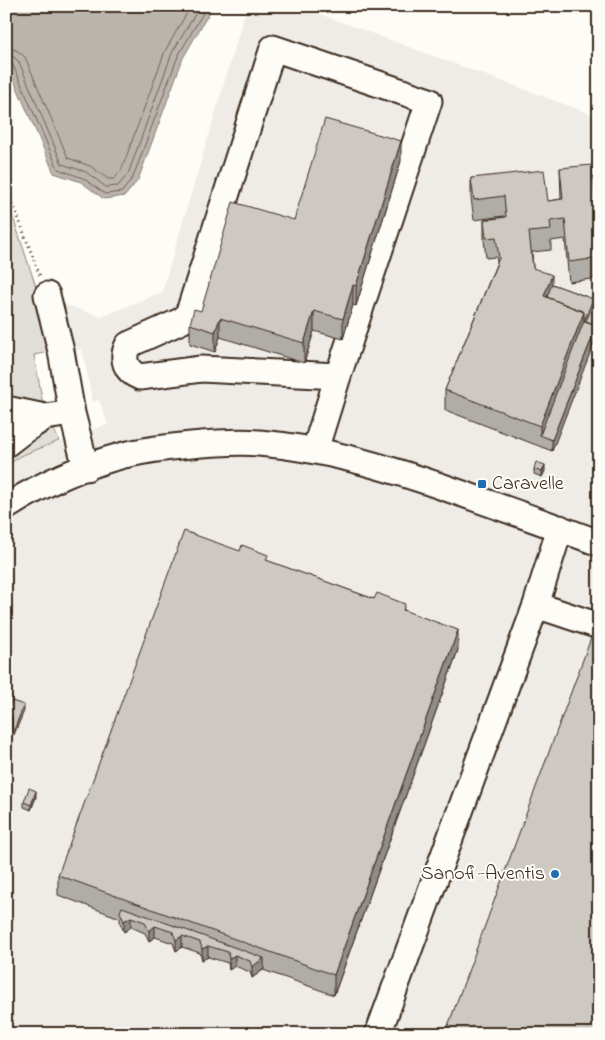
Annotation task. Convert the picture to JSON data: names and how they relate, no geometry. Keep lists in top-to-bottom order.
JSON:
{
  "places": {
    "transit": ["Caravelle"],
    "other": ["Sanofi-Aventis"]
  }
}
